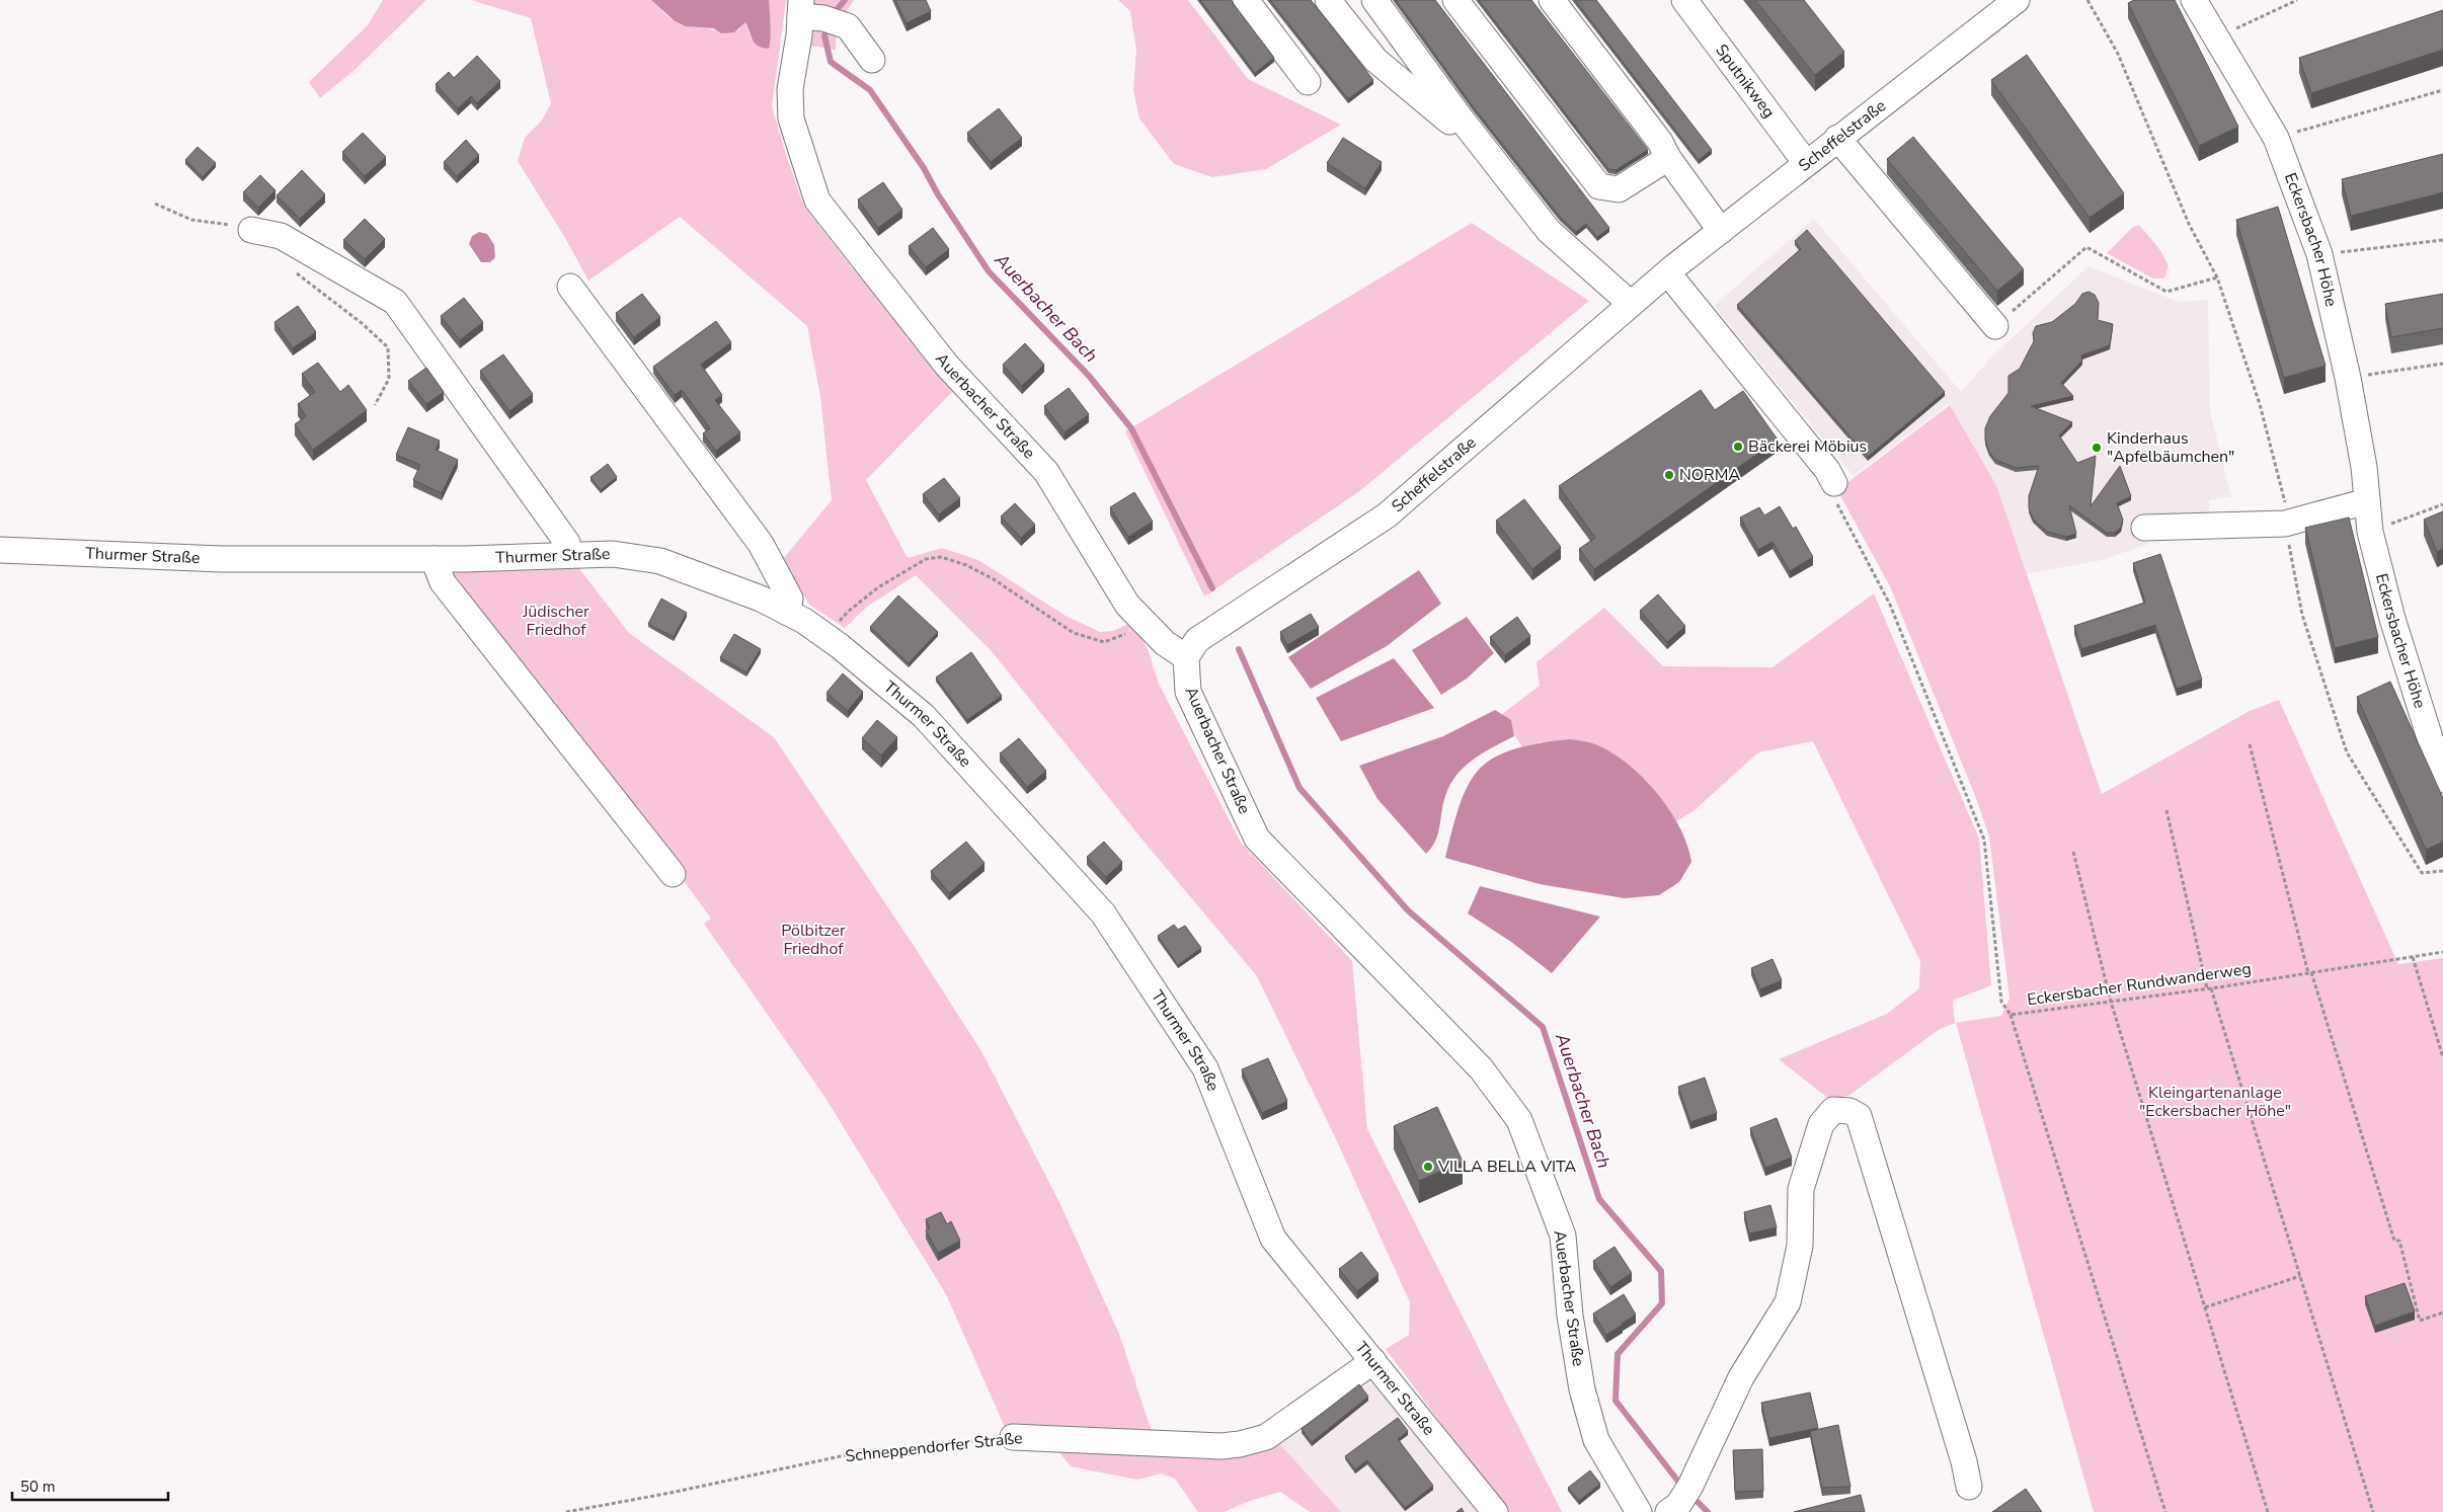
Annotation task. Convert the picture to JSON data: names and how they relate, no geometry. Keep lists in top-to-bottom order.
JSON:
{
  "streets": {
    "street": [
      "Sputnikweg",
      "Scheffelstraße",
      "Eckersbacher Höhe",
      "Auerbacher Straße",
      "Thurmer Straße",
      "Schneppendorfer Straße"
    ],
    "path": ["Eckersbacher Rundwanderweg"]
  },
  "crossings": [
    ["Sputnikweg", "Scheffelstraße"],
    ["Scheffelstraße", "Auerbacher Straße"],
    ["Thurmer Straße", "Schneppendorfer Straße"]
  ],
  "water": ["Auerbacher Bach"],
  "parks": ["Jüdischer Friedhof", "Pölbitzer Friedhof", "Kleingartenanlage \"Eckersbacher Höhe\""],
  "places": [
    "Bäckerei Möbius",
    "Kinderhaus \"Apfelbäumchen\"",
    "NORMA",
    "VILLA BELLA VITA"
  ],
  "scale_bar": "50 m"
}
